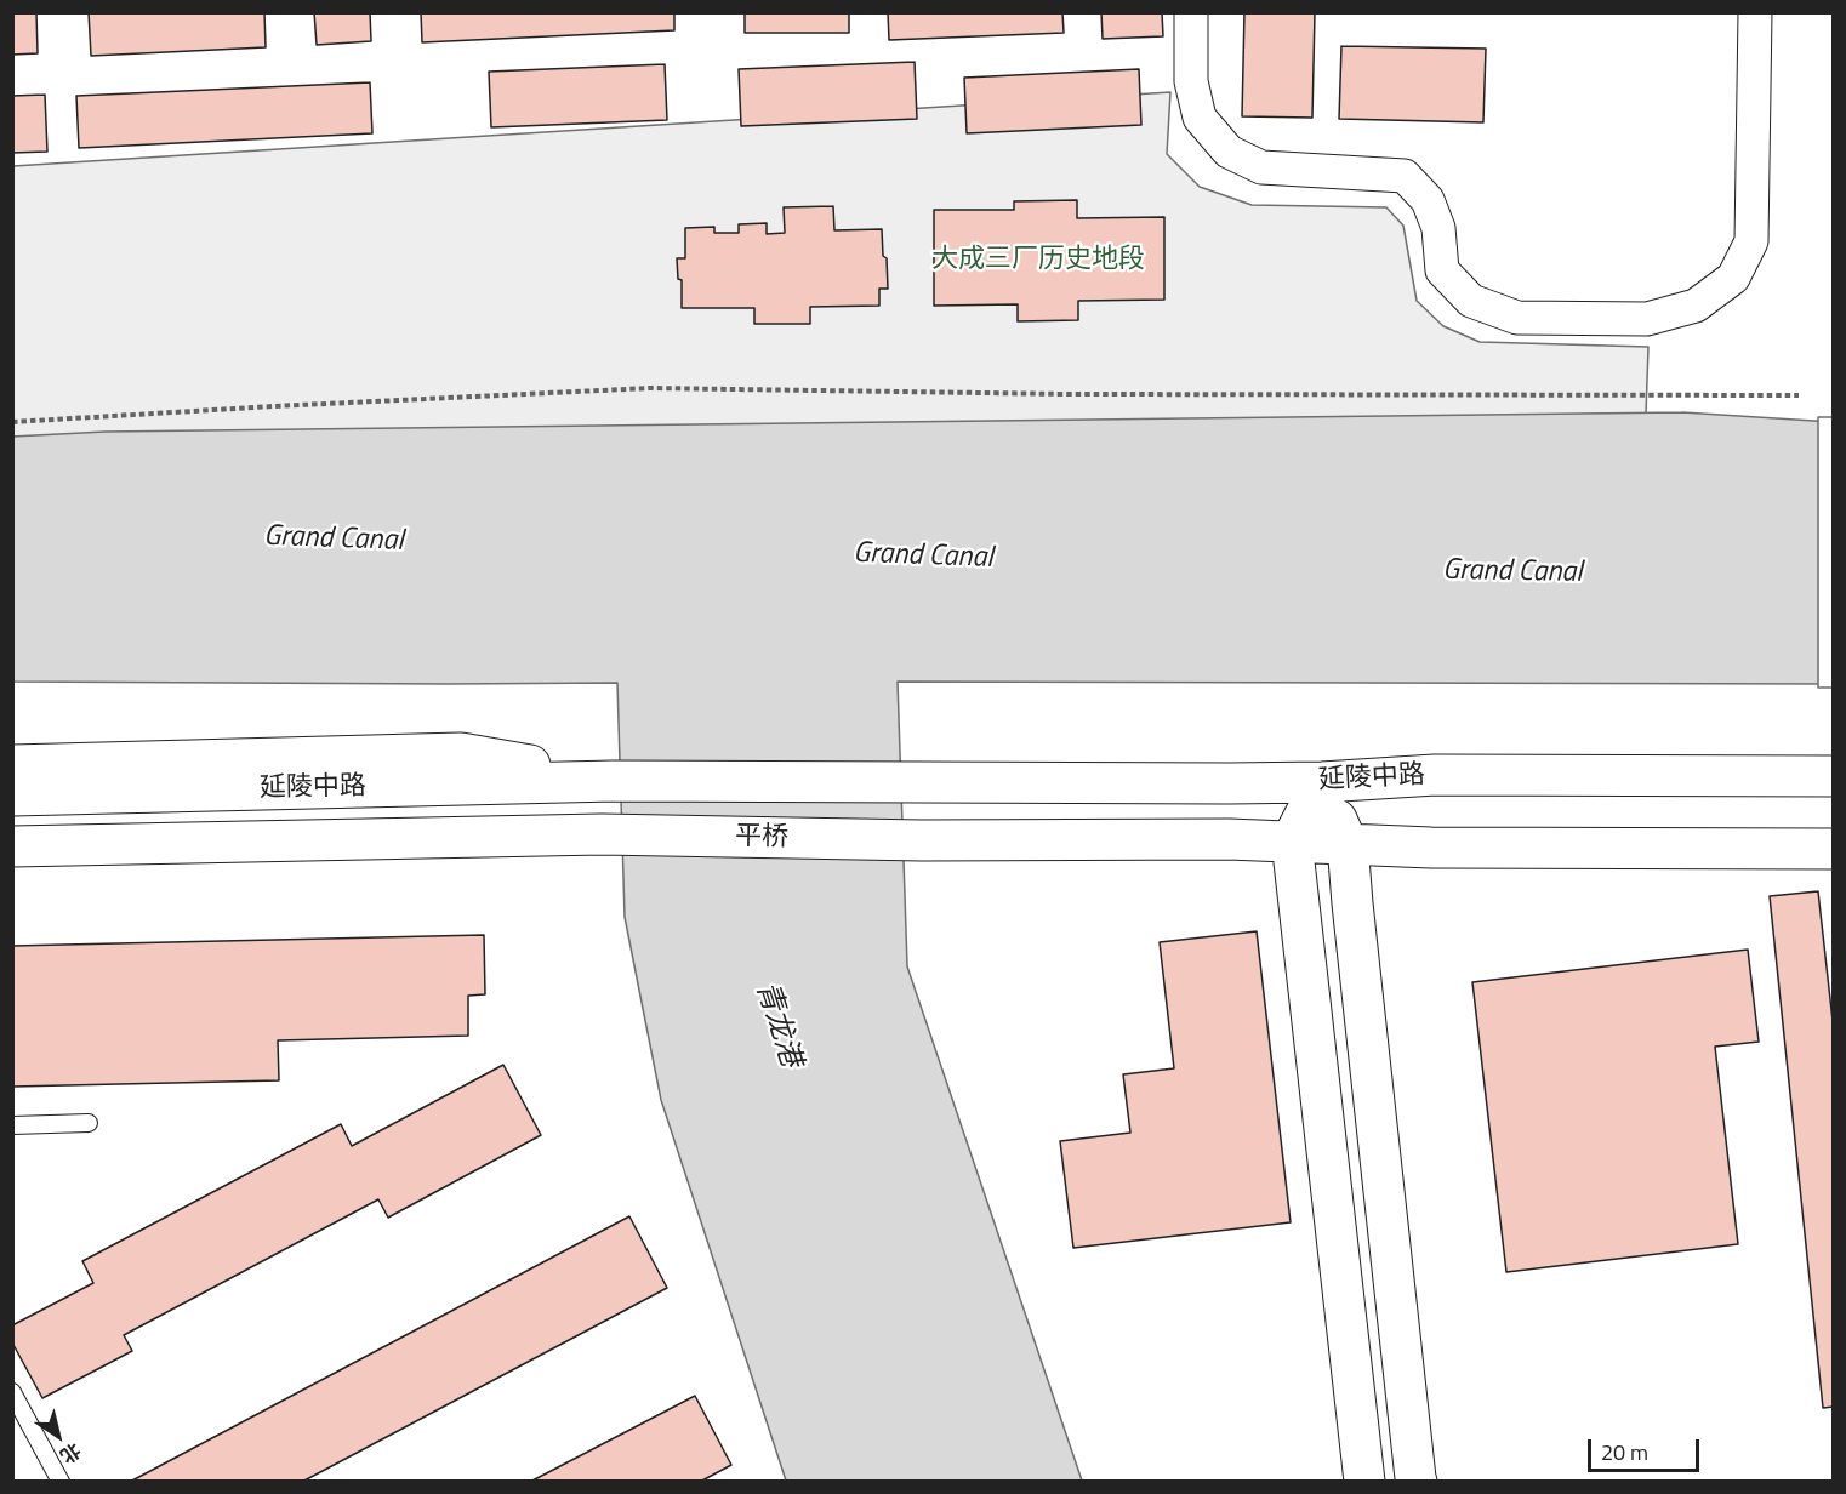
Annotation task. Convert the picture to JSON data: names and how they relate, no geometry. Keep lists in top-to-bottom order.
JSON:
{
  "streets": {
    "main road": ["延陵中路", "平桥"]
  },
  "crossings": [
    ["延陵中路", "平桥"]
  ],
  "water": ["Grand Canal", "青龙港"],
  "parks": ["大成三厂历史地段"],
  "scale_bar": "20 m",
  "north": "bottom right"
}
